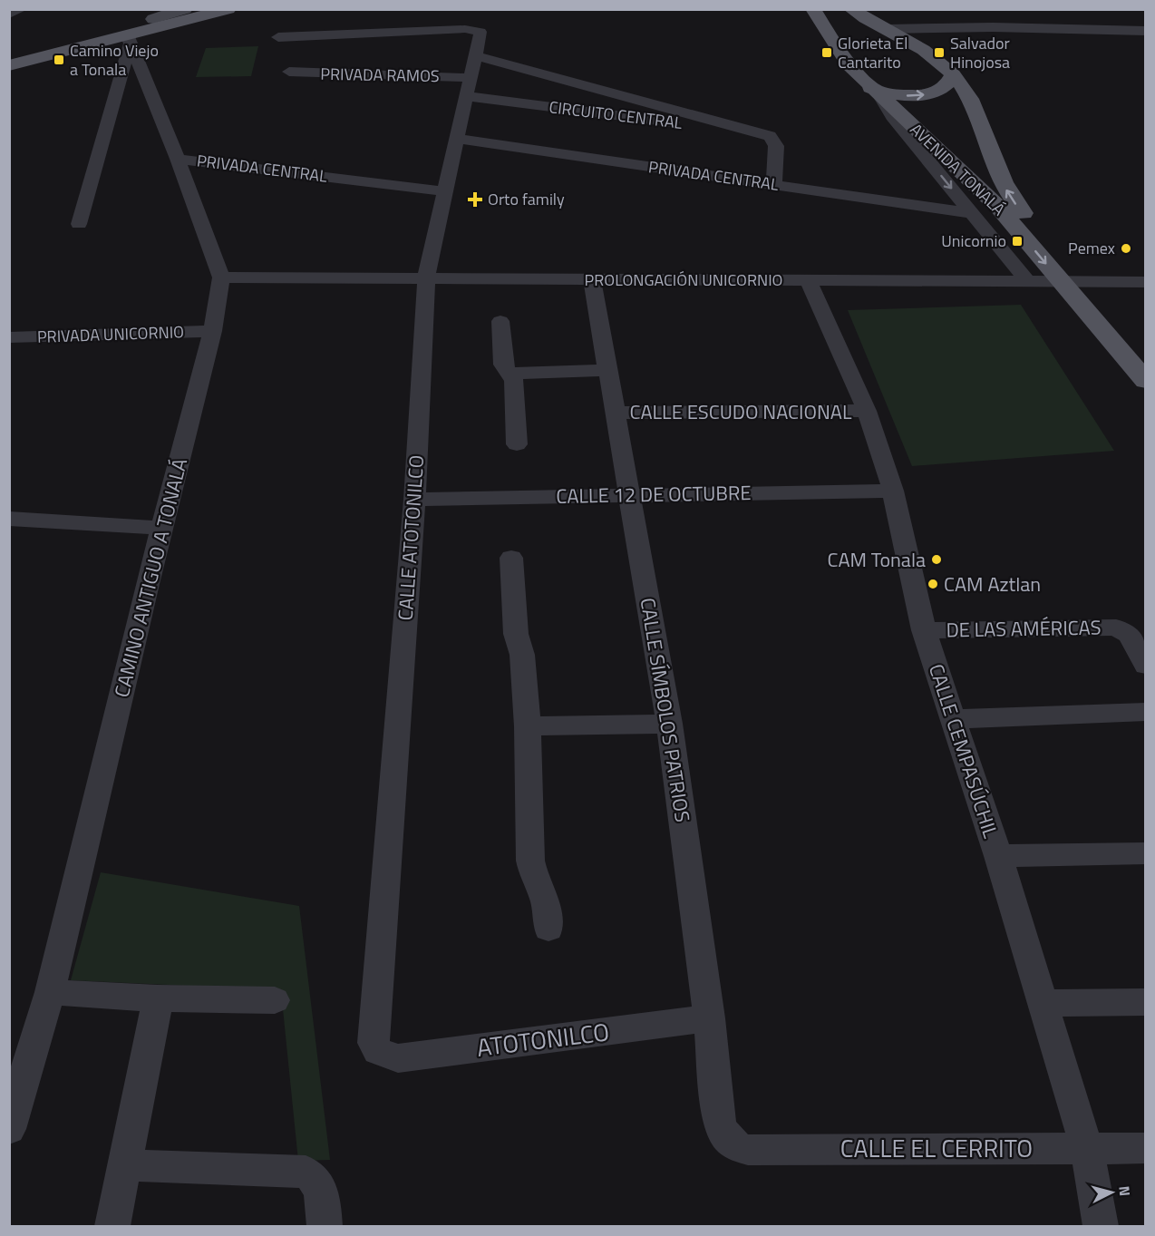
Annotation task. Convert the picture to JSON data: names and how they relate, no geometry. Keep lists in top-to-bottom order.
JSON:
{
  "streets": {
    "main road": ["AVENIDA TONALÁ"],
    "street": [
      "PRIVADA RAMOS",
      "CIRCUITO CENTRAL",
      "PRIVADA CENTRAL",
      "PROLONGACIÓN UNICORNIO",
      "PRIVADA UNICORNIO",
      "CALLE ESCUDO NACIONAL",
      "CALLE 12 DE OCTUBRE",
      "CALLE ATOTONILCO",
      "CAMINO ANTIGUO A TONALÁ",
      "DE LAS AMÉRICAS",
      "CALLE SÍMBOLOS PATRIOS",
      "CALLE CEMPASÚCHIL",
      "ATOTONILCO",
      "CALLE EL CERRITO"
    ]
  },
  "crossings": [
    ["PRIVADA RAMOS", "CIRCUITO CENTRAL"],
    ["PRIVADA RAMOS", "CALLE ATOTONILCO"],
    ["CIRCUITO CENTRAL", "CALLE ATOTONILCO"],
    ["PRIVADA CENTRAL", "CALLE ATOTONILCO"],
    ["PRIVADA CENTRAL", "CAMINO ANTIGUO A TONALÁ"],
    ["AVENIDA TONALÁ", "PROLONGACIÓN UNICORNIO"],
    ["PROLONGACIÓN UNICORNIO", "CALLE ATOTONILCO"],
    ["PROLONGACIÓN UNICORNIO", "CAMINO ANTIGUO A TONALÁ"],
    ["PROLONGACIÓN UNICORNIO", "CALLE SÍMBOLOS PATRIOS"],
    ["PROLONGACIÓN UNICORNIO", "CALLE CEMPASÚCHIL"],
    ["PRIVADA UNICORNIO", "CAMINO ANTIGUO A TONALÁ"],
    ["CALLE ESCUDO NACIONAL", "CALLE SÍMBOLOS PATRIOS"],
    ["CALLE ESCUDO NACIONAL", "CALLE CEMPASÚCHIL"],
    ["CALLE 12 DE OCTUBRE", "CALLE ATOTONILCO"],
    ["CALLE 12 DE OCTUBRE", "CALLE SÍMBOLOS PATRIOS"],
    ["CALLE 12 DE OCTUBRE", "CALLE CEMPASÚCHIL"],
    ["CALLE ATOTONILCO", "ATOTONILCO"],
    ["DE LAS AMÉRICAS", "CALLE CEMPASÚCHIL"],
    ["CALLE SÍMBOLOS PATRIOS", "ATOTONILCO"],
    ["CALLE SÍMBOLOS PATRIOS", "CALLE EL CERRITO"],
    ["CALLE CEMPASÚCHIL", "CALLE EL CERRITO"]
  ],
  "places": {
    "transit": [
      "Glorieta El Cantarito",
      "Salvador Hinojosa",
      "Camino Viejo a Tonala",
      "Unicornio"
    ],
    "health": ["Orto family"],
    "other": ["Pemex", "CAM Tonala", "CAM Aztlan"]
  },
  "north": "right"
}
